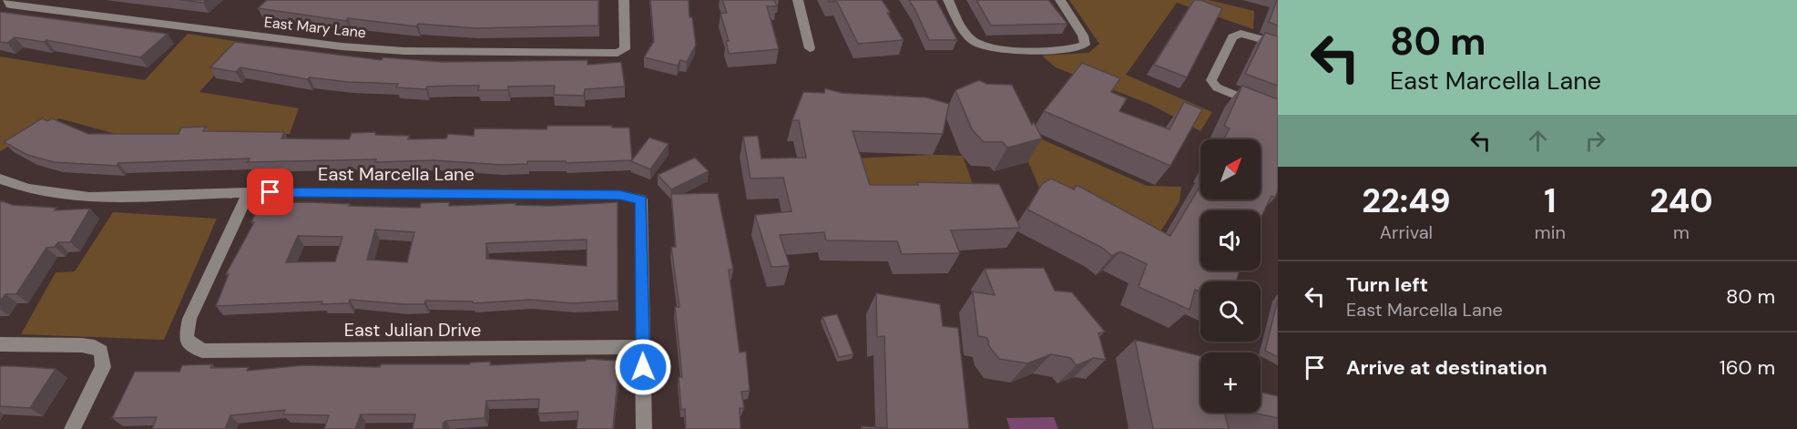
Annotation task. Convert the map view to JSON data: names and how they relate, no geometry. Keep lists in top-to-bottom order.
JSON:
{
  "streets": {
    "street": ["East Mary Lane", "East Marcella Lane", "East Julian Drive"]
  },
  "crossings": [
    ["East Marcella Lane", "East Julian Drive"]
  ],
  "north": "top right",
  "page": {
    "turn": ["80 m", "East Marcella Lane"],
    "map_buttons": "+",
    "eta": [
      "22:49",
      "Arrival",
      "1",
      "min",
      "240",
      "m"
    ],
    "list": [
      {
        "name": "Turn left",
        "note": "East Marcella Lane",
        "value": "80 m"
      },
      {
        "name": "Arrive at destination",
        "value": "160 m"
      }
    ]
  }
}
